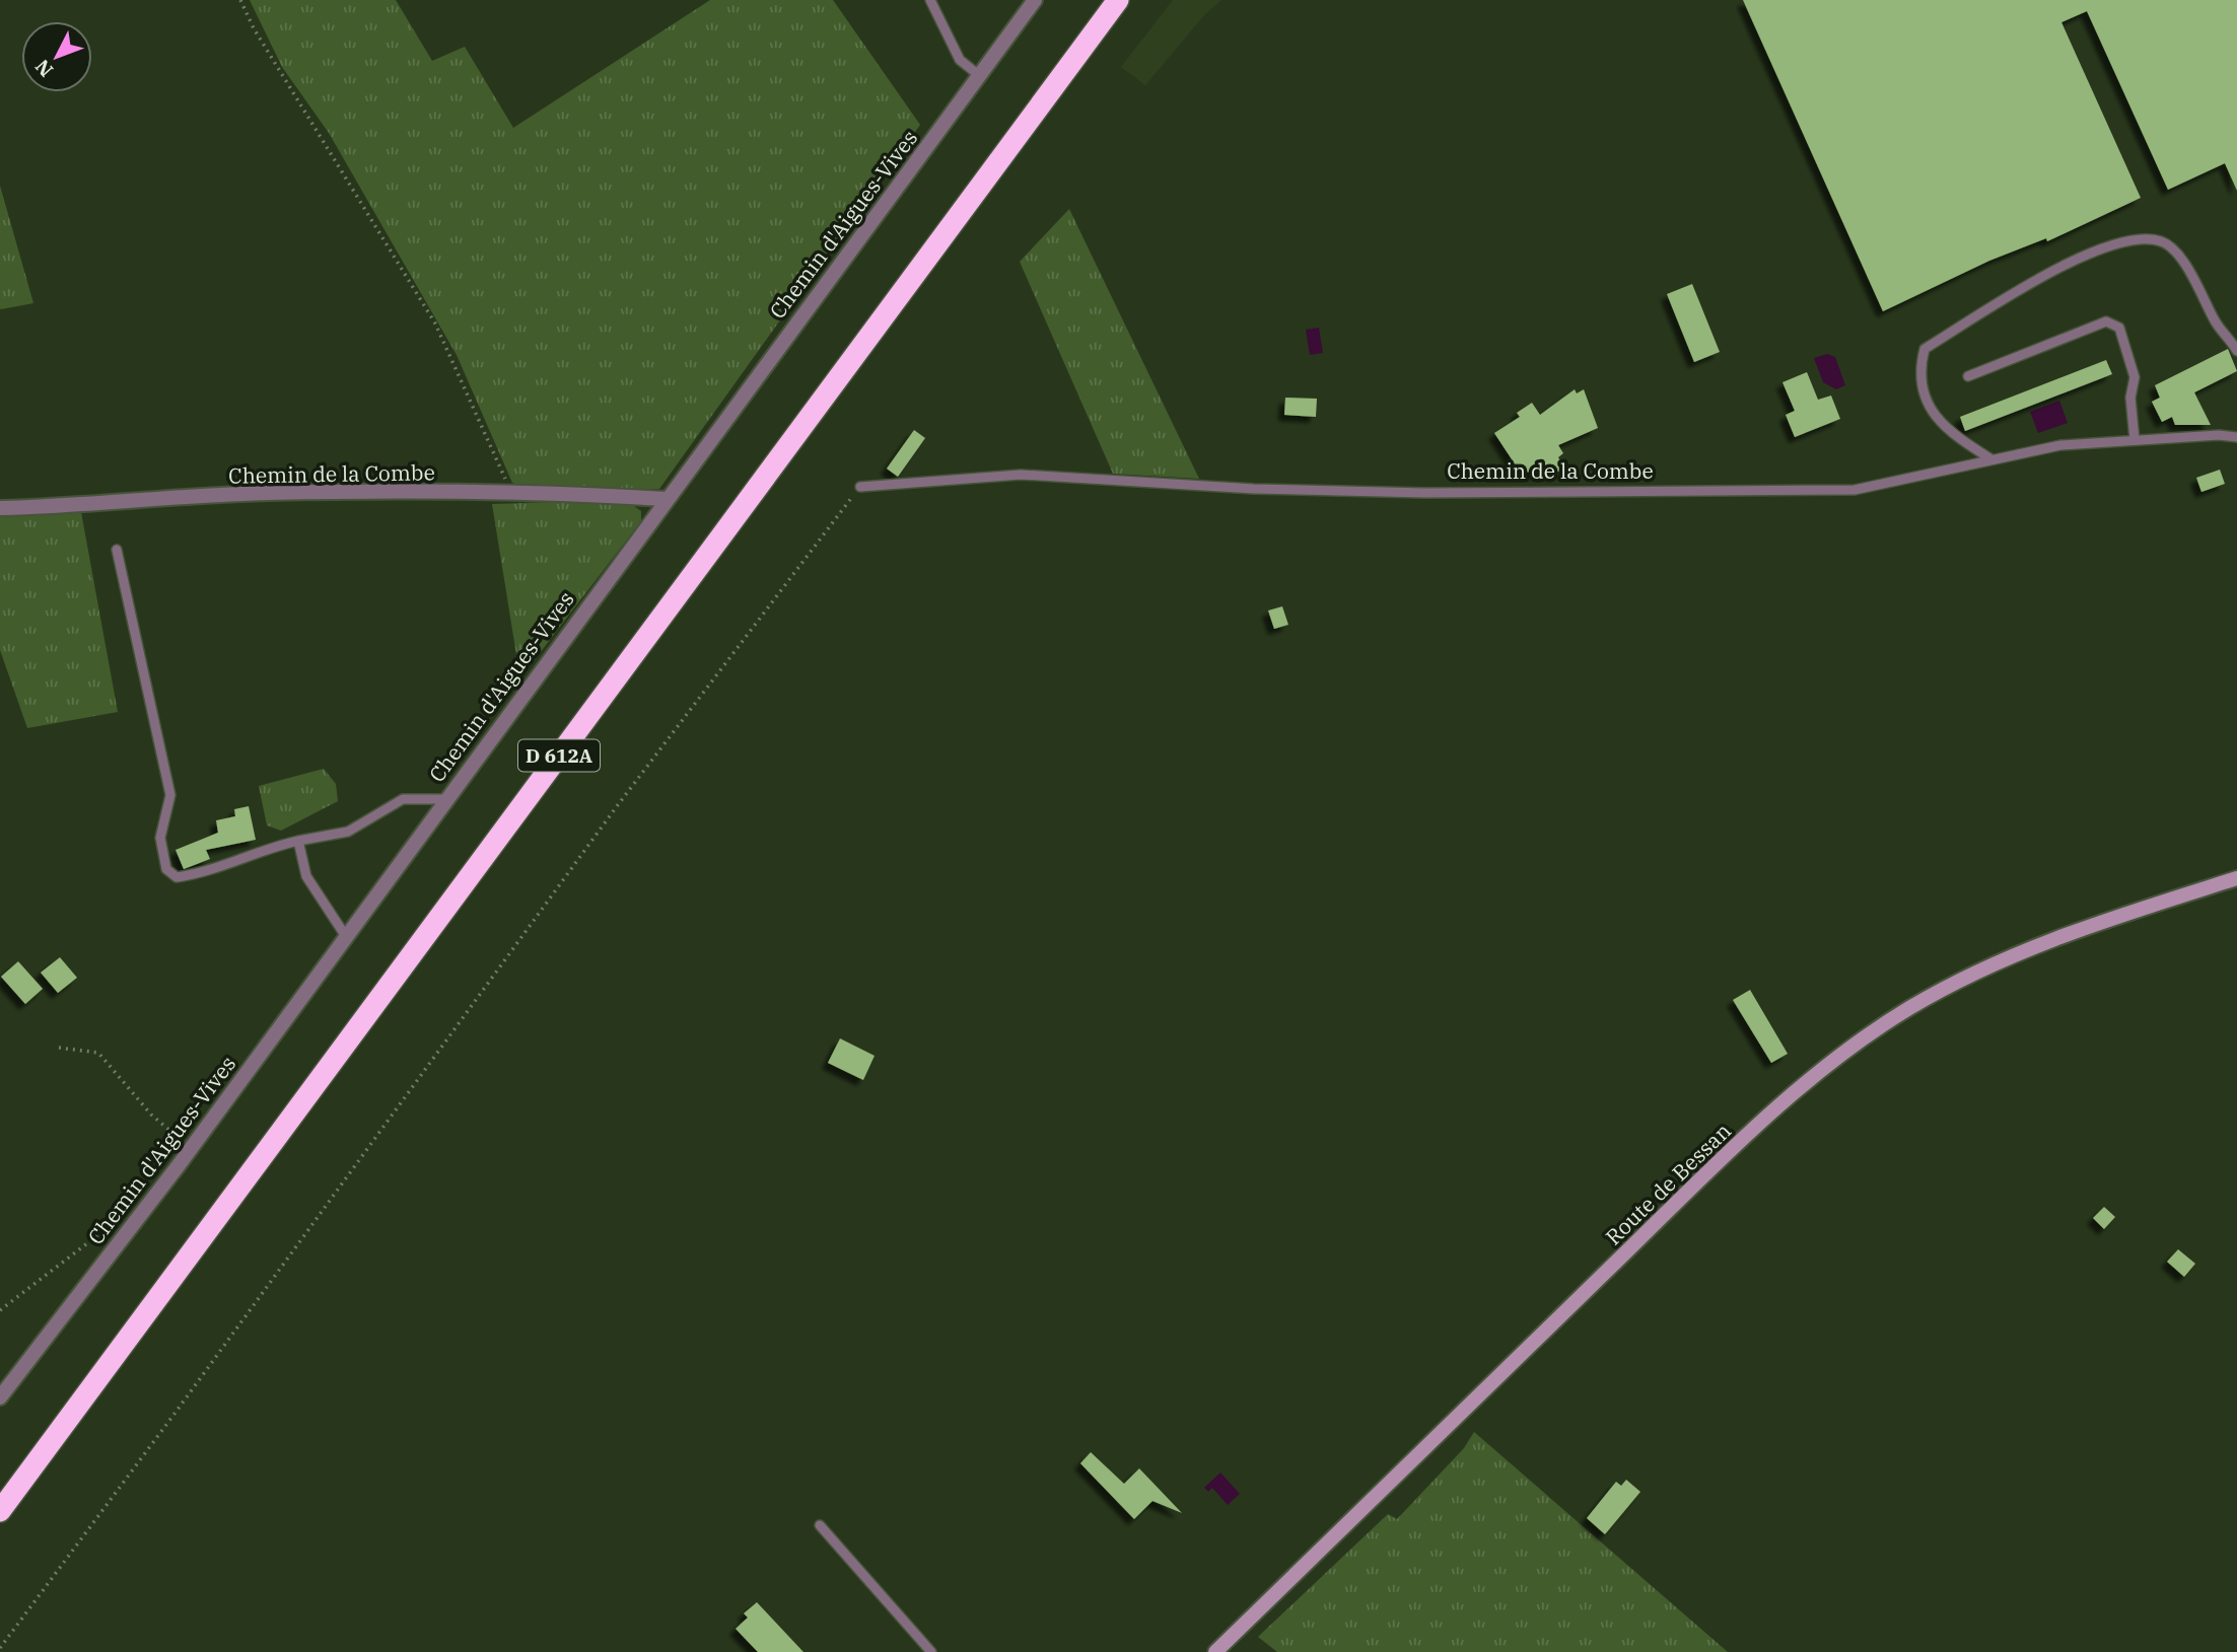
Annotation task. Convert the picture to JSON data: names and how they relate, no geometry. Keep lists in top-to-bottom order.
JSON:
{
  "streets": {
    "highway": ["D 612A"],
    "street": ["Chemin d'Aigues-Vives", "Chemin de la Combe", "Route de Bessan"]
  },
  "crossings": [
    ["Chemin d'Aigues-Vives", "Chemin de la Combe"]
  ],
  "north": "bottom left"
}
